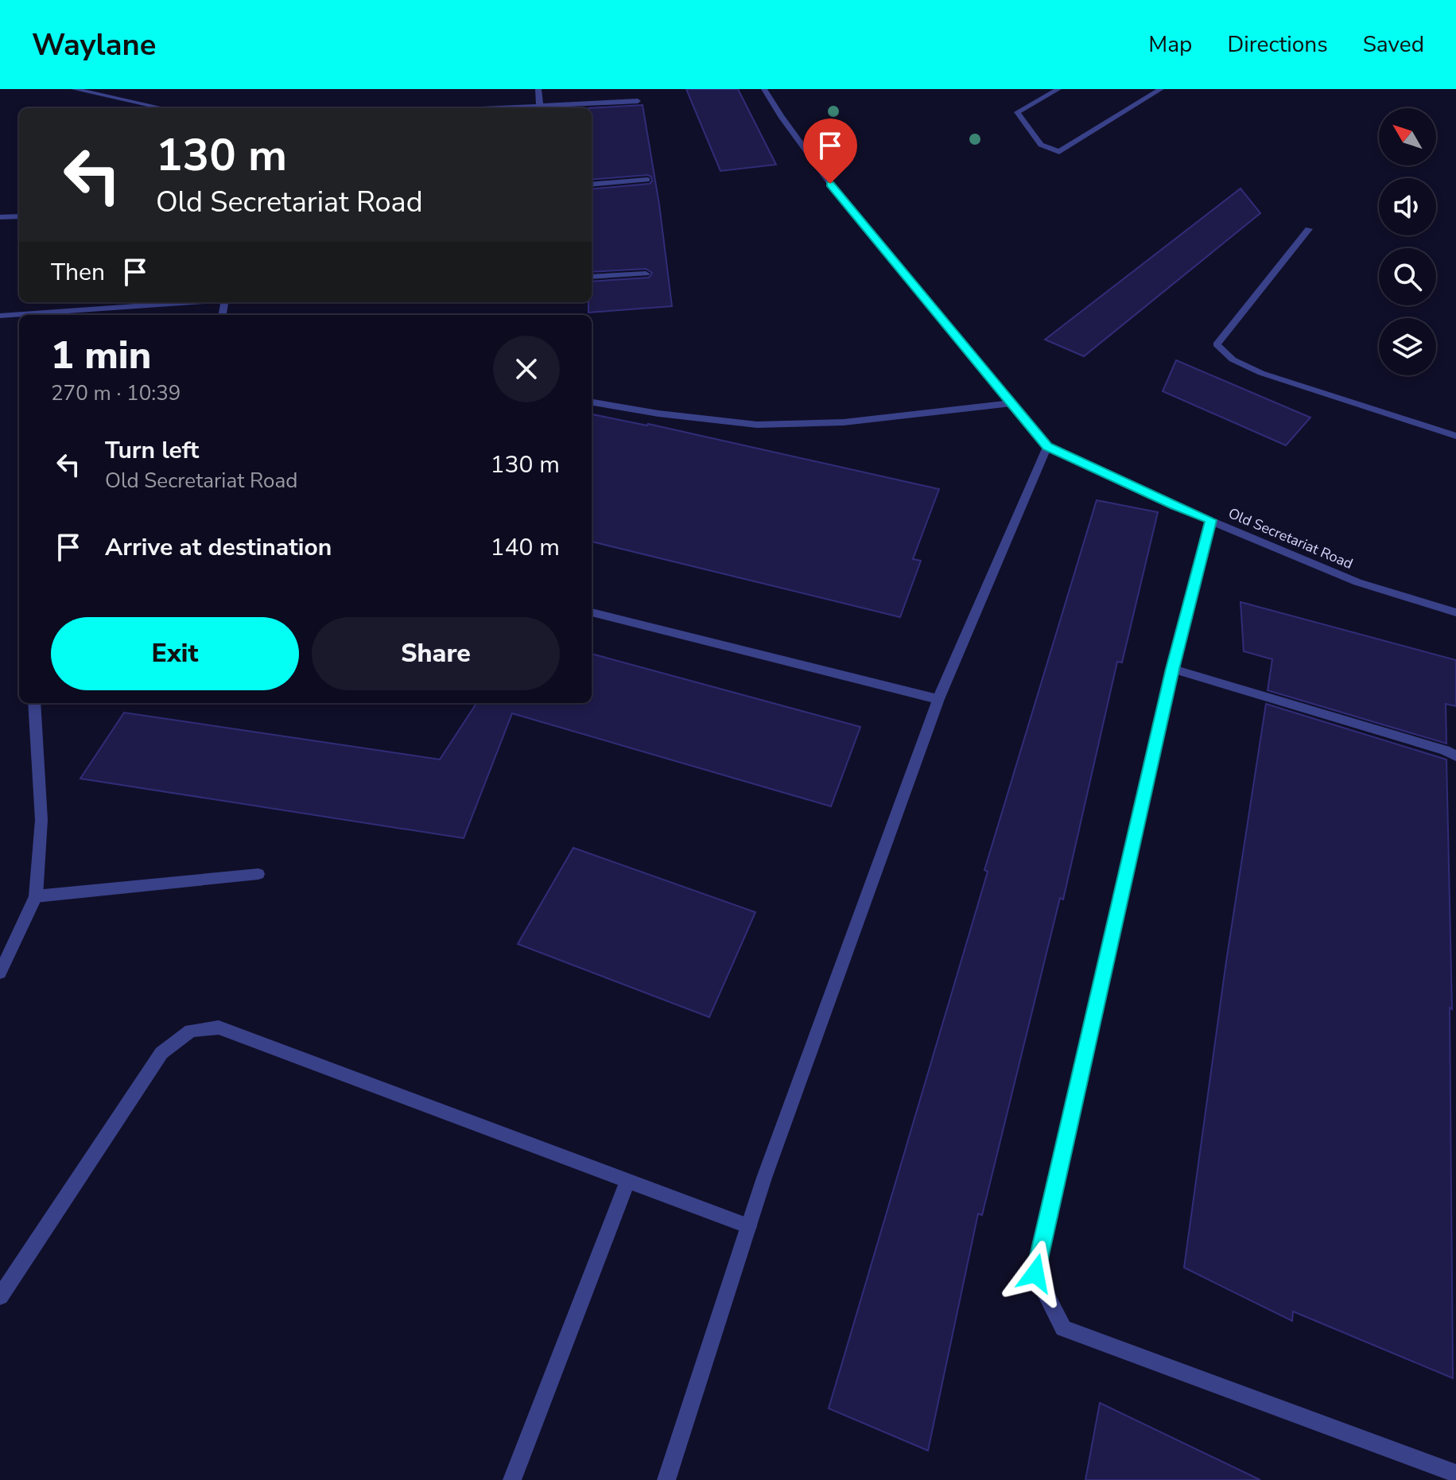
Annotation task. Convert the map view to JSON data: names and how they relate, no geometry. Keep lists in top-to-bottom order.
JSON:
{
  "streets": {
    "street": ["Old Secretariat Road"]
  },
  "north": "top left",
  "page": {
    "header": "Waylane",
    "nav": ["Map", "Directions", "Saved"],
    "turn": ["130 m", "Old Secretariat Road"],
    "then": "Then",
    "heading": ["1 min", "270 m · 10:39"],
    "list": [
      {
        "name": "Turn left",
        "note": "Old Secretariat Road",
        "value": "130 m"
      },
      {
        "name": "Arrive at destination",
        "value": "140 m"
      }
    ],
    "buttons": ["Exit", "Share"]
  }
}
